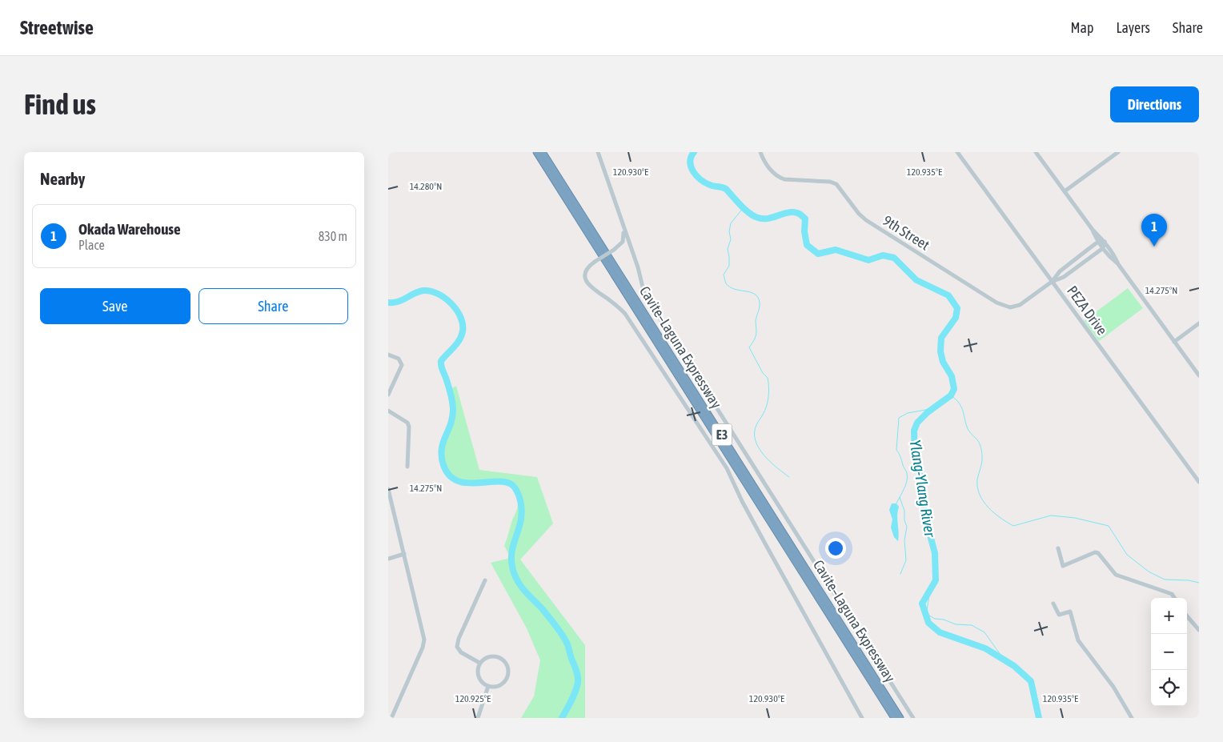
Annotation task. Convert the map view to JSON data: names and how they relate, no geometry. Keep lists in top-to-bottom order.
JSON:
{
  "streets": {
    "highway": ["Cavite–Laguna Expressway", "E3"],
    "street": ["9th Street", "PEZA Drive"]
  },
  "crossings": [
    ["9th Street", "PEZA Drive"]
  ],
  "water": ["Ylang-Ylang River"],
  "page": {
    "header": "Streetwise",
    "nav": ["Map", "Layers", "Share"],
    "buttons": [
      "Directions",
      ["Save", "Share"]
    ],
    "title": "Find us",
    "heading": "Nearby",
    "list": [
      {
        "mark": "1",
        "name": "Okada Warehouse",
        "note": "Place",
        "value": "830 m"
      }
    ],
    "pins": "1",
    "map_buttons": ["+", "−"]
  },
  "coordinates": [
    "120.930°E",
    "120.935°E",
    "14.280°N",
    "14.275°N",
    "120.925°E"
  ]
}
